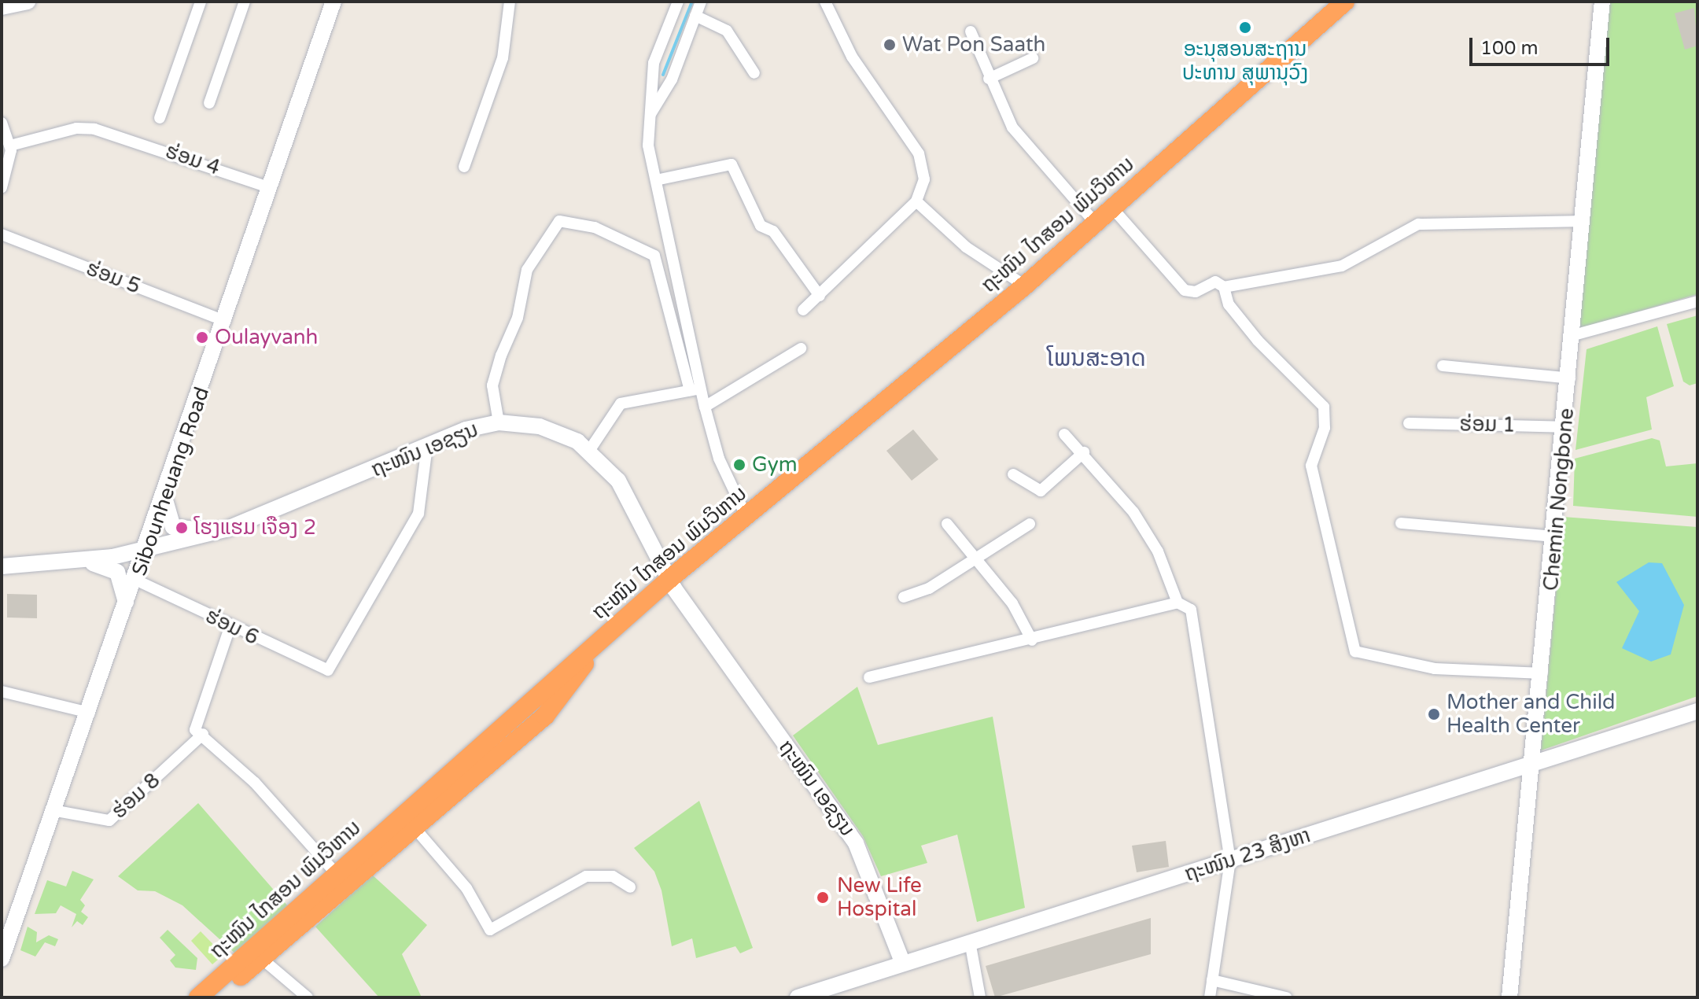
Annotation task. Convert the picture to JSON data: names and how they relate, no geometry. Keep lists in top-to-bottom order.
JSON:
{
  "streets": {
    "highway": ["ຖະໜົນ ໄກສອນ ພົມວິຫານ"],
    "main road": [
      "ຖະໜົນ ເອຊຽນ",
      "Sibounheuang Road",
      "Chemin Nongbone",
      "ຖະໜົນ 23 ສິງຫາ"
    ],
    "street": [
      "ຮ່ອມ 4",
      "ຮ່ອມ 5",
      "ຮ່ອມ 1",
      "ຮ່ອມ 6",
      "ຮ່ອມ 8"
    ]
  },
  "crossings": [
    ["ຮ່ອມ 4", "Sibounheuang Road"],
    ["ຖະໜົນ ໄກສອນ ພົມວິຫານ", "ຖະໜົນ ເອຊຽນ"],
    ["ຮ່ອມ 5", "Sibounheuang Road"],
    ["ຮ່ອມ 1", "Chemin Nongbone"],
    ["ຖະໜົນ ເອຊຽນ", "Sibounheuang Road"],
    ["ຖະໜົນ ເອຊຽນ", "ຮ່ອມ 6"],
    ["ຖະໜົນ ເອຊຽນ", "ຖະໜົນ 23 ສິງຫາ"],
    ["Sibounheuang Road", "ຮ່ອມ 6"],
    ["Sibounheuang Road", "ຮ່ອມ 8"],
    ["Chemin Nongbone", "ຖະໜົນ 23 ສິງຫາ"]
  ],
  "districts": ["ໂພນສະອາດ"],
  "places": [
    "ອະນຸສອນສະຖານ ປະທານ ສຸພານຸວົງ",
    "Wat Pon Saath",
    "Oulayvanh",
    "Gym",
    "ໂຮງແຮມ ເຈືອງ 2",
    "Mother and Child Health Center",
    "New Life Hospital"
  ],
  "scale_bar": "100 m"
}
